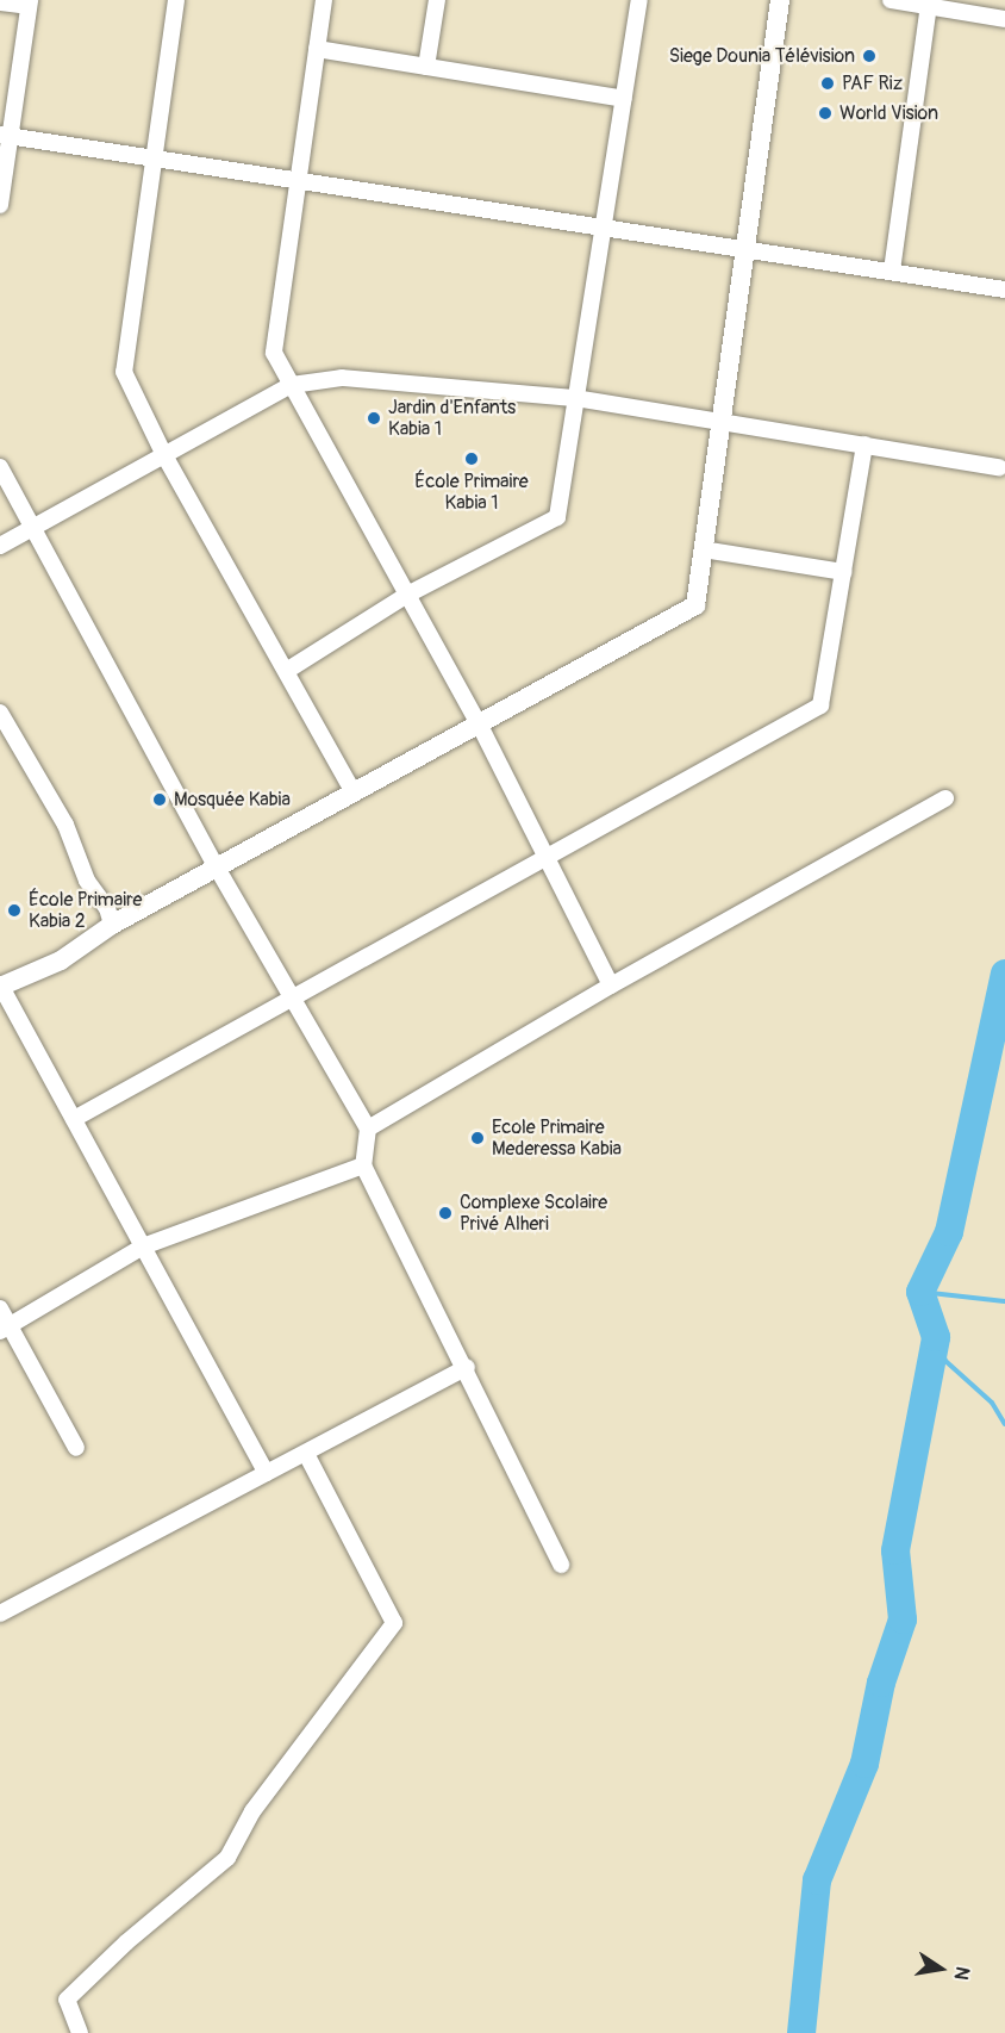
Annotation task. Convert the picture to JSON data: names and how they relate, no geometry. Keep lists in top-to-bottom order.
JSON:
{
  "places": [
    "Siege Dounia Télévision",
    "PAF Riz",
    "World Vision",
    "Jardin d'Enfants Kabia 1",
    "École Primaire Kabia 1",
    "Mosquée Kabia",
    "École Primaire Kabia 2",
    "Ecole Primaire Mederessa Kabia",
    "Complexe Scolaire Privé Alheri"
  ],
  "north": "right"
}
